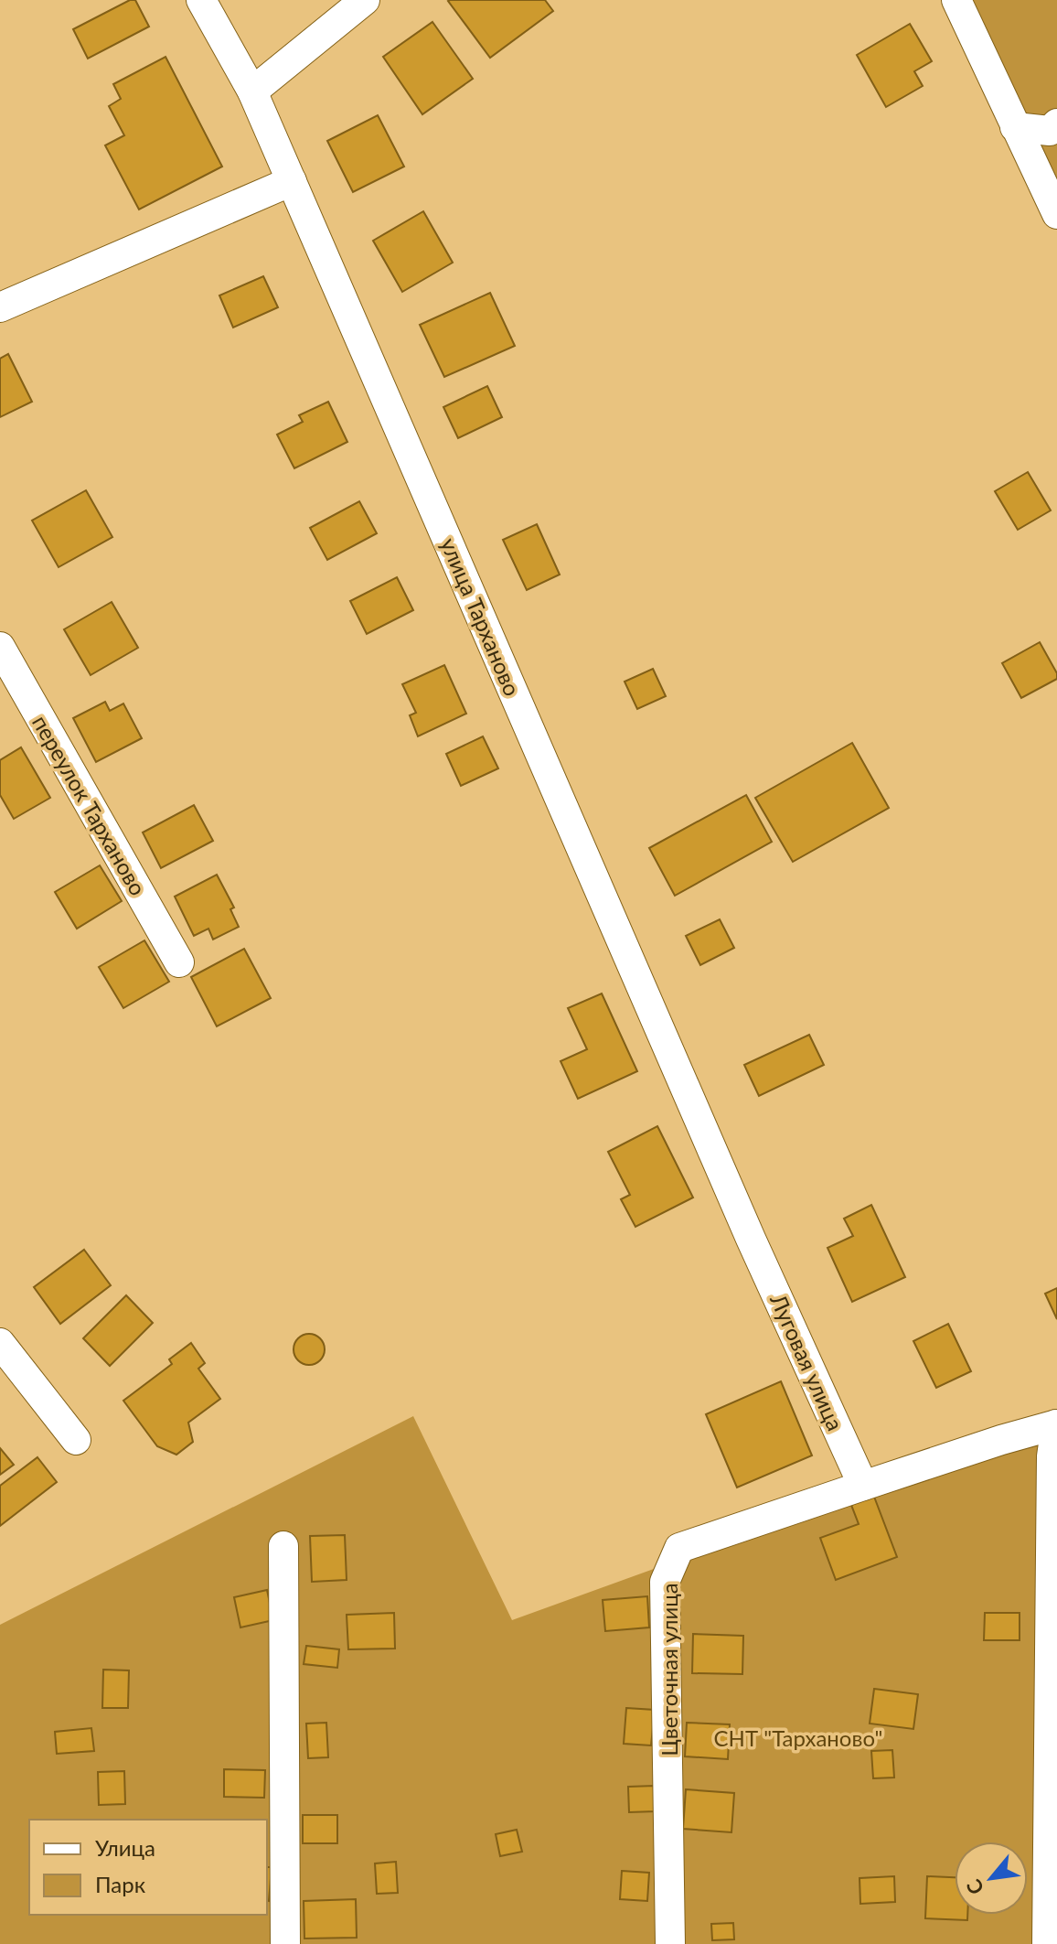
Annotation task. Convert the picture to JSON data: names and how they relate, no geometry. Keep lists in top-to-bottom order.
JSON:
{
  "streets": {
    "street": [
      "улица Тарханово",
      "переулок Тарханово",
      "Луговая улица",
      "Цветочная улица"
    ]
  },
  "crossings": [
    ["улица Тарханово", "Луговая улица"],
    ["Луговая улица", "Цветочная улица"]
  ],
  "parks": ["СНТ \"Тарханово\""],
  "legend": ["Улица", "Парк"],
  "north": "bottom left"
}
